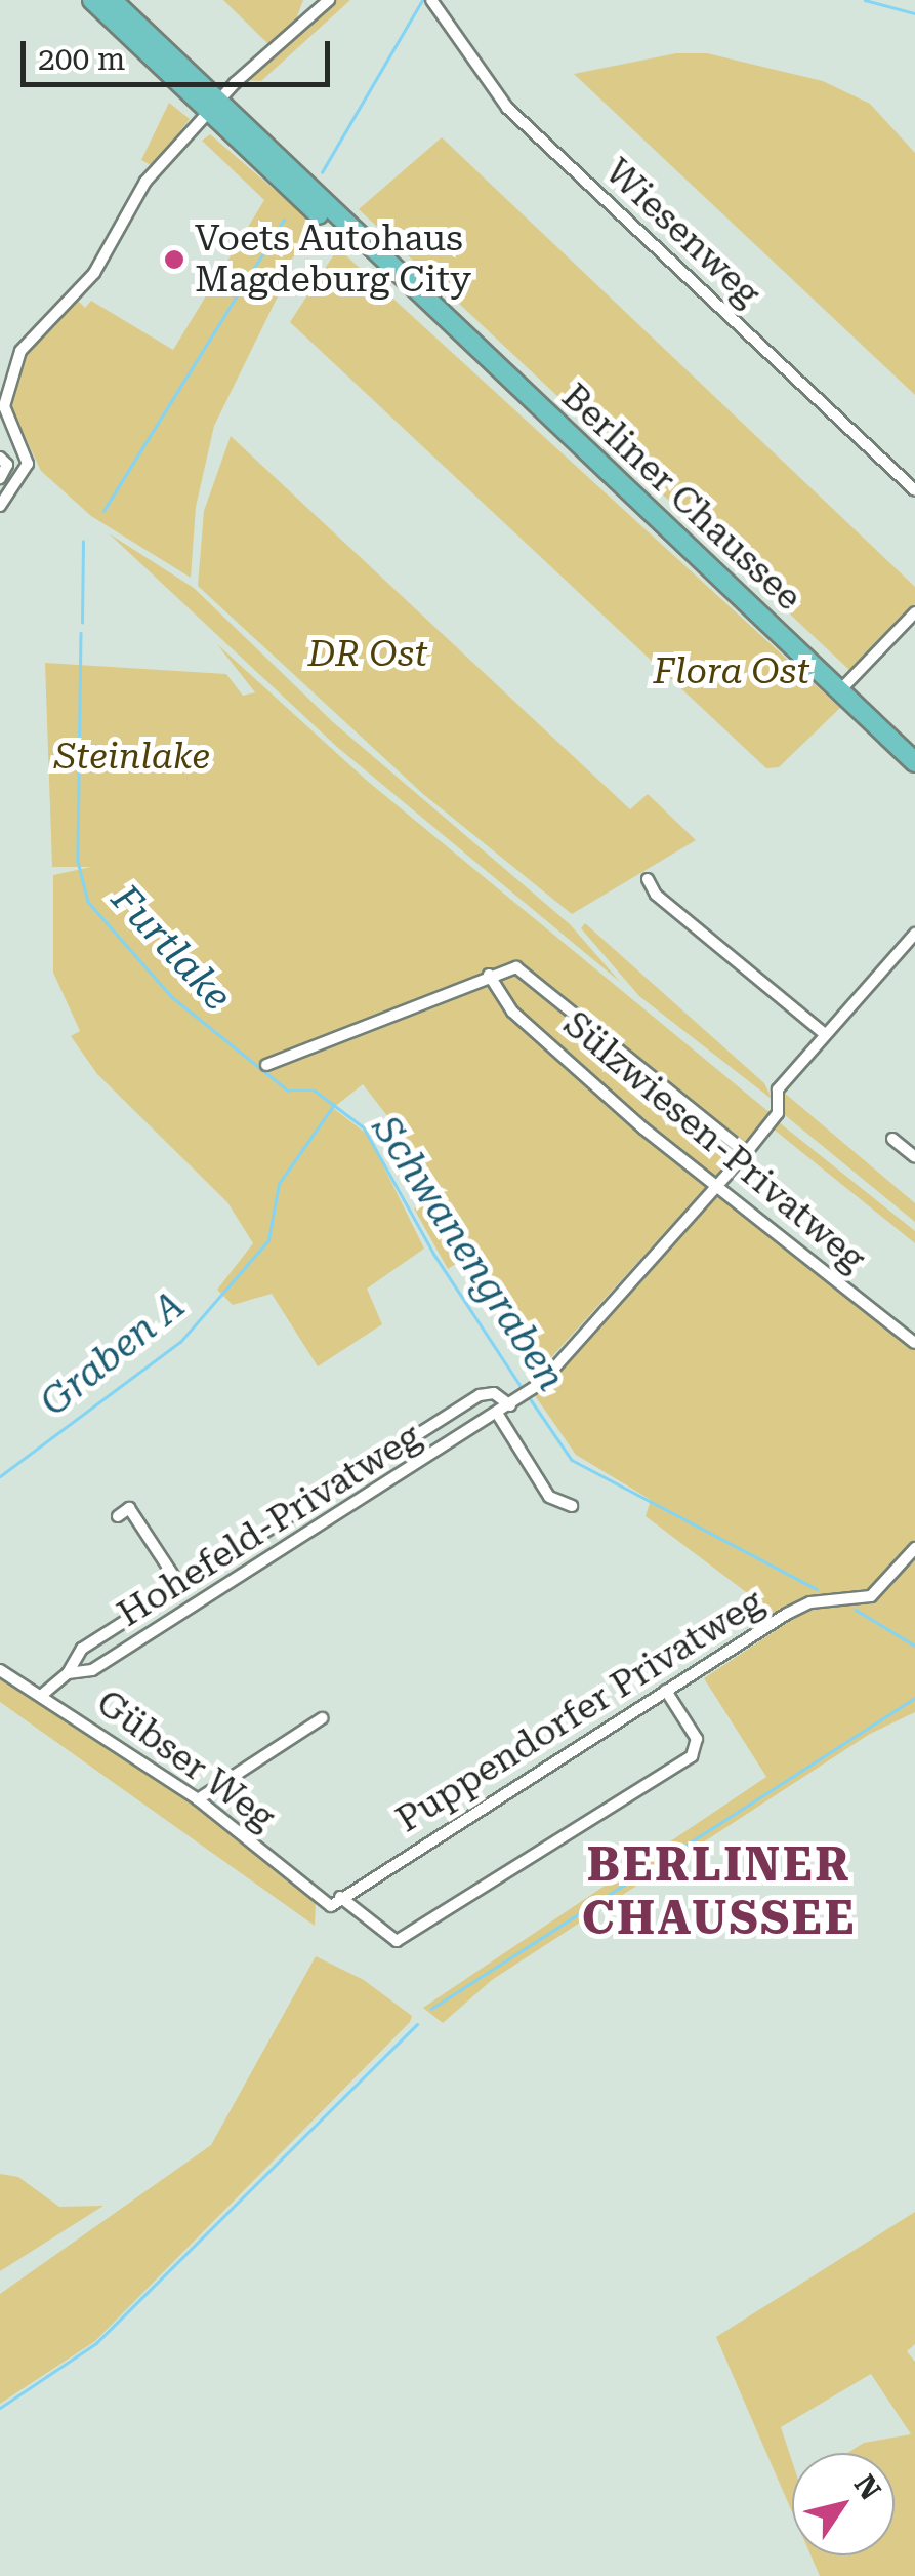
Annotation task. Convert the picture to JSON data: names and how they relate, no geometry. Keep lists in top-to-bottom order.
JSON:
{
  "streets": {
    "main road": ["Berliner Chaussee"],
    "street": [
      "Wiesenweg",
      "Sülzwiesen-Privatweg",
      "Hohefeld-Privatweg",
      "Puppendorfer Privatweg",
      "Gübser Weg"
    ]
  },
  "crossings": [
    ["Sülzwiesen-Privatweg", "Hohefeld-Privatweg"],
    ["Hohefeld-Privatweg", "Gübser Weg"],
    ["Puppendorfer Privatweg", "Gübser Weg"]
  ],
  "districts": ["BERLINER CHAUSSEE"],
  "water": ["Furtlake", "Schwanengraben", "Graben A"],
  "parks": ["DR Ost", "Flora Ost", "Steinlake"],
  "places": ["Voets Autohaus Magdeburg City"],
  "scale_bar": "200 m",
  "north": "top right"
}
